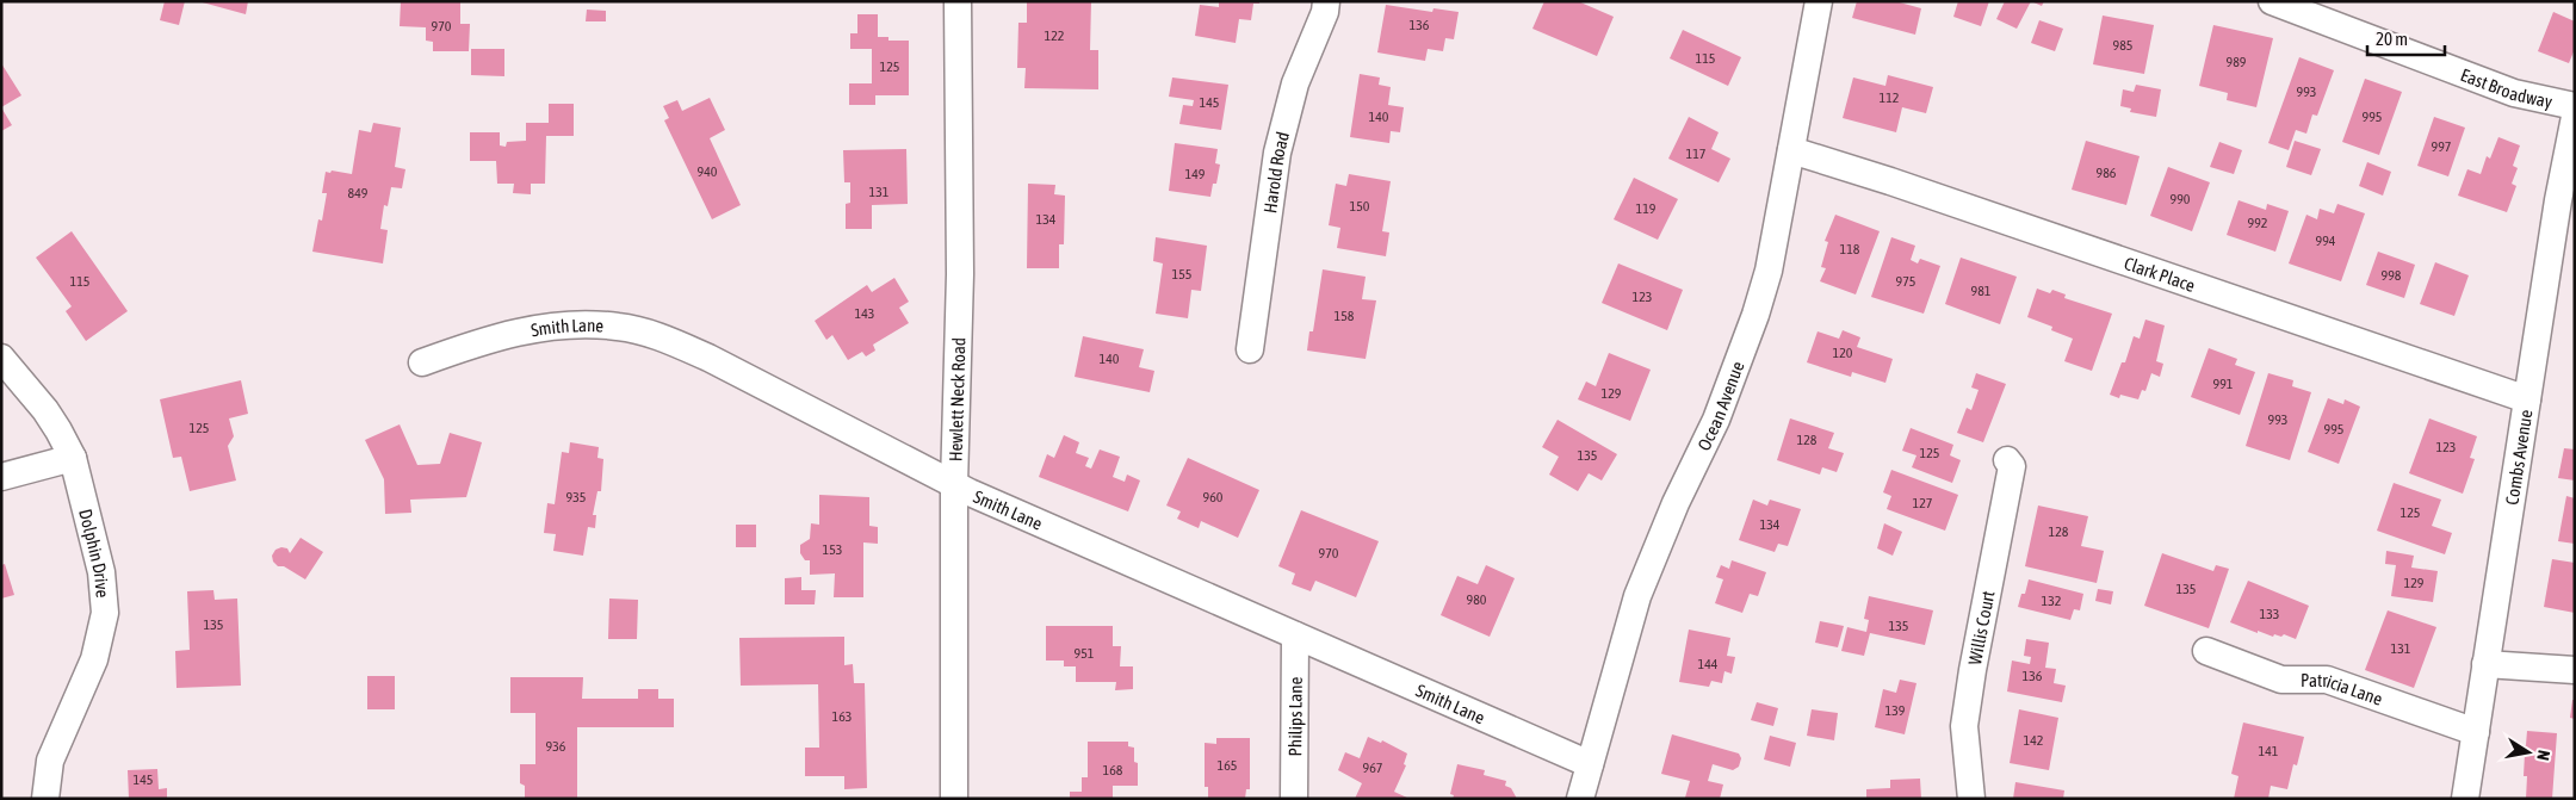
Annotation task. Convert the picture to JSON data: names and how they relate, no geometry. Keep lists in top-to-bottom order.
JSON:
{
  "streets": {
    "street": [
      "East Broadway",
      "Harold Road",
      "Clark Place",
      "Smith Lane",
      "Hewlett Neck Road",
      "Ocean Avenue",
      "Combs Avenue",
      "Dolphin Drive",
      "Willis Court",
      "Patricia Lane",
      "Philips Lane"
    ]
  },
  "crossings": [
    ["Clark Place", "Ocean Avenue"],
    ["Clark Place", "Combs Avenue"],
    ["Smith Lane", "Hewlett Neck Road"],
    ["Smith Lane", "Ocean Avenue"],
    ["Smith Lane", "Philips Lane"],
    ["Combs Avenue", "Patricia Lane"]
  ],
  "house_numbers": [
    "136",
    "970",
    "122",
    "985",
    "115",
    "989",
    "125",
    "993",
    "112",
    "145",
    "140",
    "995",
    "997",
    "117",
    "940",
    "986",
    "149",
    "131",
    "849",
    "990",
    "150",
    "119",
    "134",
    "992",
    "994",
    "118",
    "155",
    "998",
    "115",
    "975",
    "981",
    "123",
    "143",
    "158",
    "120",
    "140",
    "991",
    "129",
    "993",
    "125",
    "995",
    "128",
    "123",
    "125",
    "135",
    "935",
    "960",
    "127",
    "125",
    "134",
    "128",
    "153",
    "970",
    "129",
    "135",
    "980",
    "132",
    "133",
    "135",
    "135",
    "131",
    "951",
    "144",
    "136",
    "139",
    "163",
    "142",
    "936",
    "141",
    "165",
    "967",
    "168",
    "145"
  ],
  "scale_bar": "20 m",
  "north": "right"
}
